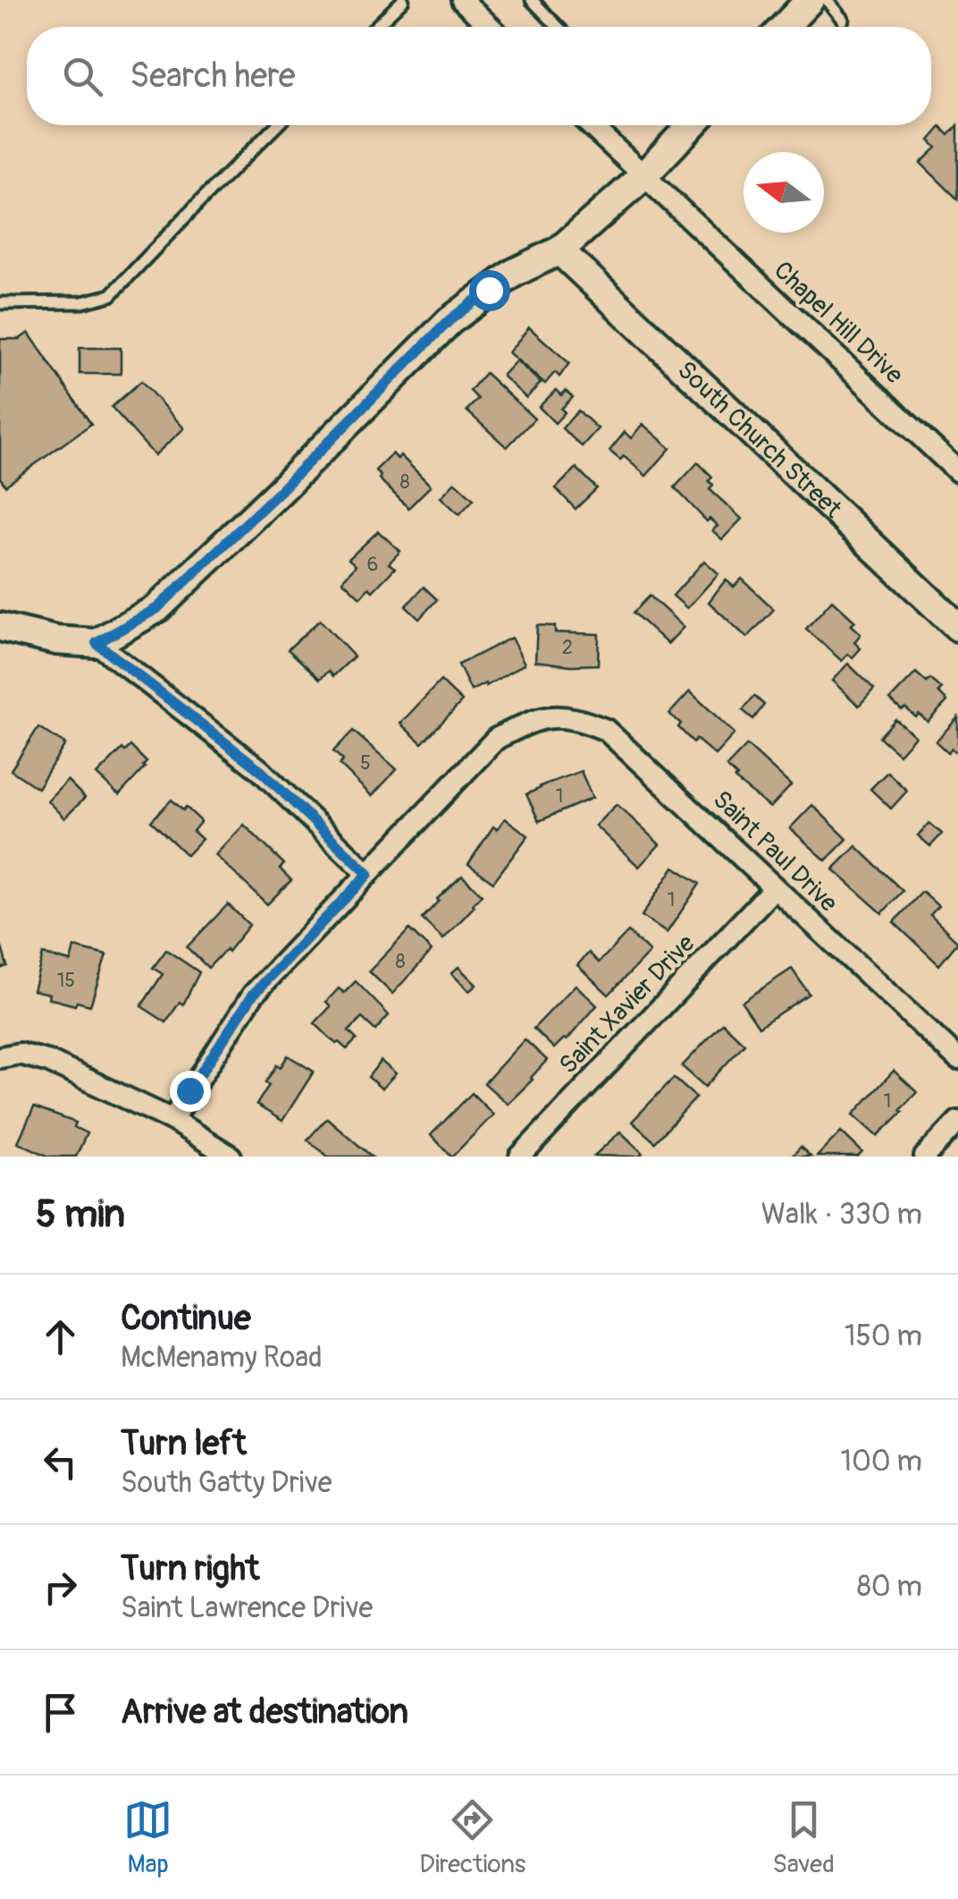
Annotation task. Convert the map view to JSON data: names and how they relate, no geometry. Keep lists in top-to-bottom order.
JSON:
{
  "streets": {
    "street": [
      "Chapel Hill Drive",
      "South Church Street",
      "Saint Paul Drive",
      "Saint Xavier Drive"
    ]
  },
  "crossings": [
    ["Saint Paul Drive", "Saint Xavier Drive"]
  ],
  "house_numbers": [
    "8",
    "6",
    "2",
    "5",
    "1",
    "1",
    "8",
    "15",
    "1"
  ],
  "north": "left",
  "page": {
    "search": "Search here",
    "heading": ["5 min", "Walk · 330 m"],
    "list": [
      ["Continue", "McMenamy Road", "150 m"],
      ["Turn left", "South Gatty Drive", "100 m"],
      ["Turn right", "Saint Lawrence Drive", "80 m"],
      "Arrive at destination"
    ],
    "nav": ["Map", "Directions", "Saved"]
  }
}
